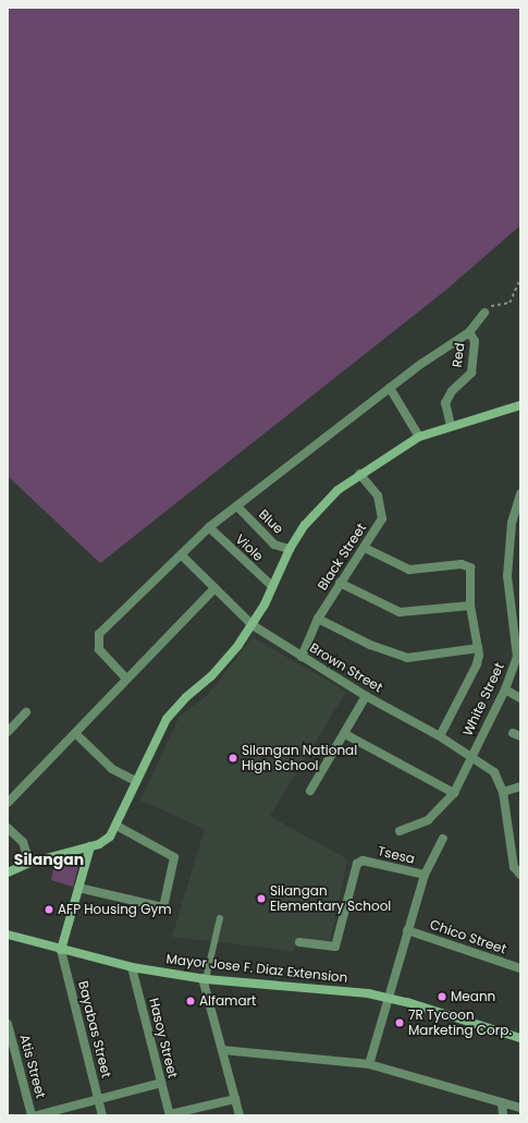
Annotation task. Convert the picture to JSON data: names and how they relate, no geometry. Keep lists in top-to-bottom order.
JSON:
{
  "streets": {
    "street": [
      "Red",
      "Blue",
      "Viole",
      "Black Street",
      "Brown Street",
      "White Street",
      "Tsesa",
      "Chico Street",
      "Mayor Jose F. Diaz Extension",
      "Bayabas Street",
      "Hasoy Street",
      "Atis Street"
    ]
  },
  "crossings": [
    ["Black Street", "Brown Street"],
    ["Brown Street", "White Street"],
    ["Tsesa", "Chico Street"],
    ["Tsesa", "Mayor Jose F. Diaz Extension"],
    ["Mayor Jose F. Diaz Extension", "Bayabas Street"],
    ["Mayor Jose F. Diaz Extension", "Hasoy Street"]
  ],
  "districts": ["Silangan"],
  "places": [
    "Silangan National High School",
    "Silangan Elementary School",
    "AFP Housing Gym",
    "Meann",
    "Alfamart",
    "7R Tycoon Marketing Corp."
  ]
}
